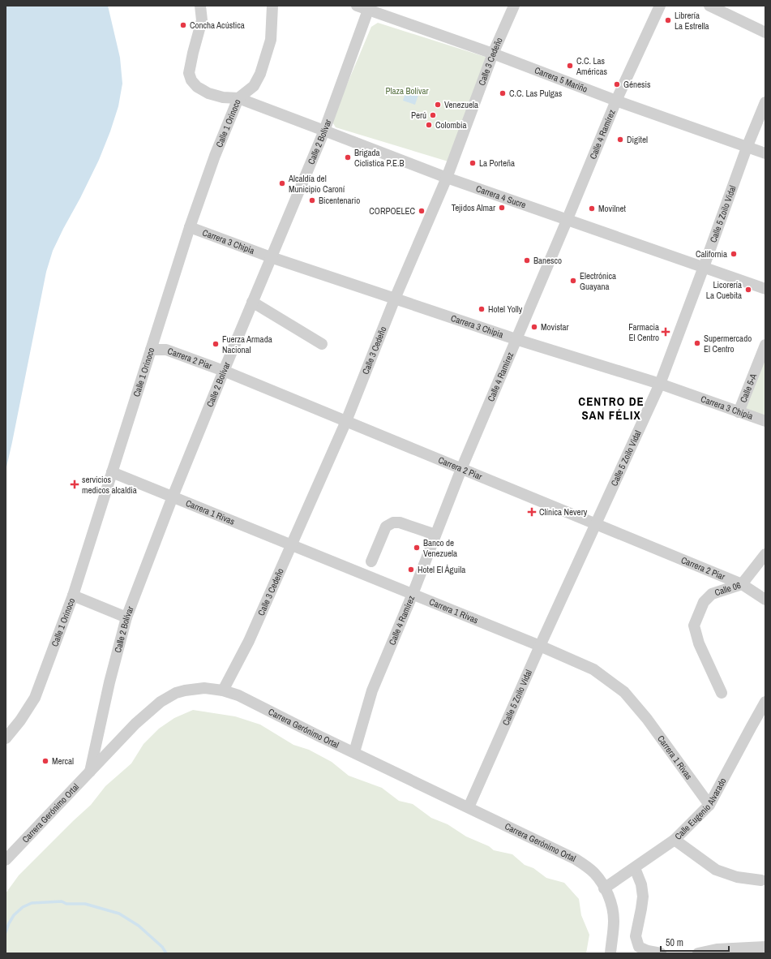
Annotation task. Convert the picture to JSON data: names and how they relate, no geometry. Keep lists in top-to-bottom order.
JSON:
{
  "streets": {
    "street": [
      "Calle 3 Cedeño",
      "Carrera 5 Mariño",
      "Calle 1 Orinoco",
      "Calle 4 Ramírez",
      "Calle 2 Bolívar",
      "Carrera 4 Sucre",
      "Calle 5 Zoilo Vidal",
      "Carrera 3 Chipia",
      "Carrera 2 Piar",
      "Calle 5-A",
      "Carrera 1 Rivas",
      "Calle 06",
      "Carrera Gerónimo Ortal",
      "Calle Eugenio Alvarado"
    ]
  },
  "crossings": [
    ["Calle 3 Cedeño", "Carrera 5 Mariño"],
    ["Calle 3 Cedeño", "Carrera 4 Sucre"],
    ["Calle 3 Cedeño", "Carrera 3 Chipia"],
    ["Calle 3 Cedeño", "Carrera 2 Piar"],
    ["Calle 3 Cedeño", "Carrera 1 Rivas"],
    ["Calle 3 Cedeño", "Carrera Gerónimo Ortal"],
    ["Carrera 5 Mariño", "Calle 4 Ramírez"],
    ["Carrera 5 Mariño", "Calle 2 Bolívar"],
    ["Carrera 5 Mariño", "Calle 5 Zoilo Vidal"],
    ["Calle 1 Orinoco", "Carrera 4 Sucre"],
    ["Calle 1 Orinoco", "Carrera 3 Chipia"],
    ["Calle 1 Orinoco", "Carrera 2 Piar"],
    ["Calle 1 Orinoco", "Carrera 1 Rivas"],
    ["Calle 4 Ramírez", "Carrera 4 Sucre"],
    ["Calle 4 Ramírez", "Carrera 3 Chipia"],
    ["Calle 4 Ramírez", "Carrera 2 Piar"],
    ["Calle 4 Ramírez", "Carrera 1 Rivas"],
    ["Calle 4 Ramírez", "Carrera Gerónimo Ortal"],
    ["Calle 2 Bolívar", "Carrera 4 Sucre"],
    ["Calle 2 Bolívar", "Carrera 3 Chipia"],
    ["Calle 2 Bolívar", "Carrera 2 Piar"],
    ["Calle 2 Bolívar", "Carrera 1 Rivas"],
    ["Calle 2 Bolívar", "Carrera Gerónimo Ortal"],
    ["Carrera 4 Sucre", "Calle 5 Zoilo Vidal"],
    ["Calle 5 Zoilo Vidal", "Carrera 3 Chipia"],
    ["Calle 5 Zoilo Vidal", "Carrera 2 Piar"],
    ["Calle 5 Zoilo Vidal", "Carrera 1 Rivas"],
    ["Calle 5 Zoilo Vidal", "Carrera Gerónimo Ortal"],
    ["Carrera 3 Chipia", "Calle 5-A"],
    ["Carrera 2 Piar", "Calle 06"],
    ["Carrera 1 Rivas", "Calle Eugenio Alvarado"],
    ["Carrera Gerónimo Ortal", "Calle Eugenio Alvarado"]
  ],
  "districts": ["CENTRO DE SAN FÉLIX"],
  "parks": ["Plaza Bolívar"],
  "places": {
    "other": [
      "Librería La Estrella",
      "Concha Acústica",
      "C.C. Las Américas",
      "Génesis",
      "C.C. Las Pulgas",
      "Venezuela",
      "Perú",
      "Colombia",
      "Digitel",
      "Brigada Ciclistica P.E.B",
      "La Porteña",
      "Alcaldía del Municipio Caroní",
      "Bicentenario",
      "Tejidos Almar",
      "Movilnet",
      "CORPOELEC",
      "California",
      "Banesco",
      "Electrónica Guayana",
      "Licorería La Cuebita",
      "Hotel Yolly",
      "Movistar",
      "Supermercado El Centro",
      "Fuerza Armada Nacional",
      "Banco de Venezuela",
      "Hotel El Águila",
      "Mercal"
    ],
    "health": ["Farmacia El Centro", "servicios medicos alcaldia", "Clínica Nevery"]
  },
  "scale_bar": "50 m"
}
